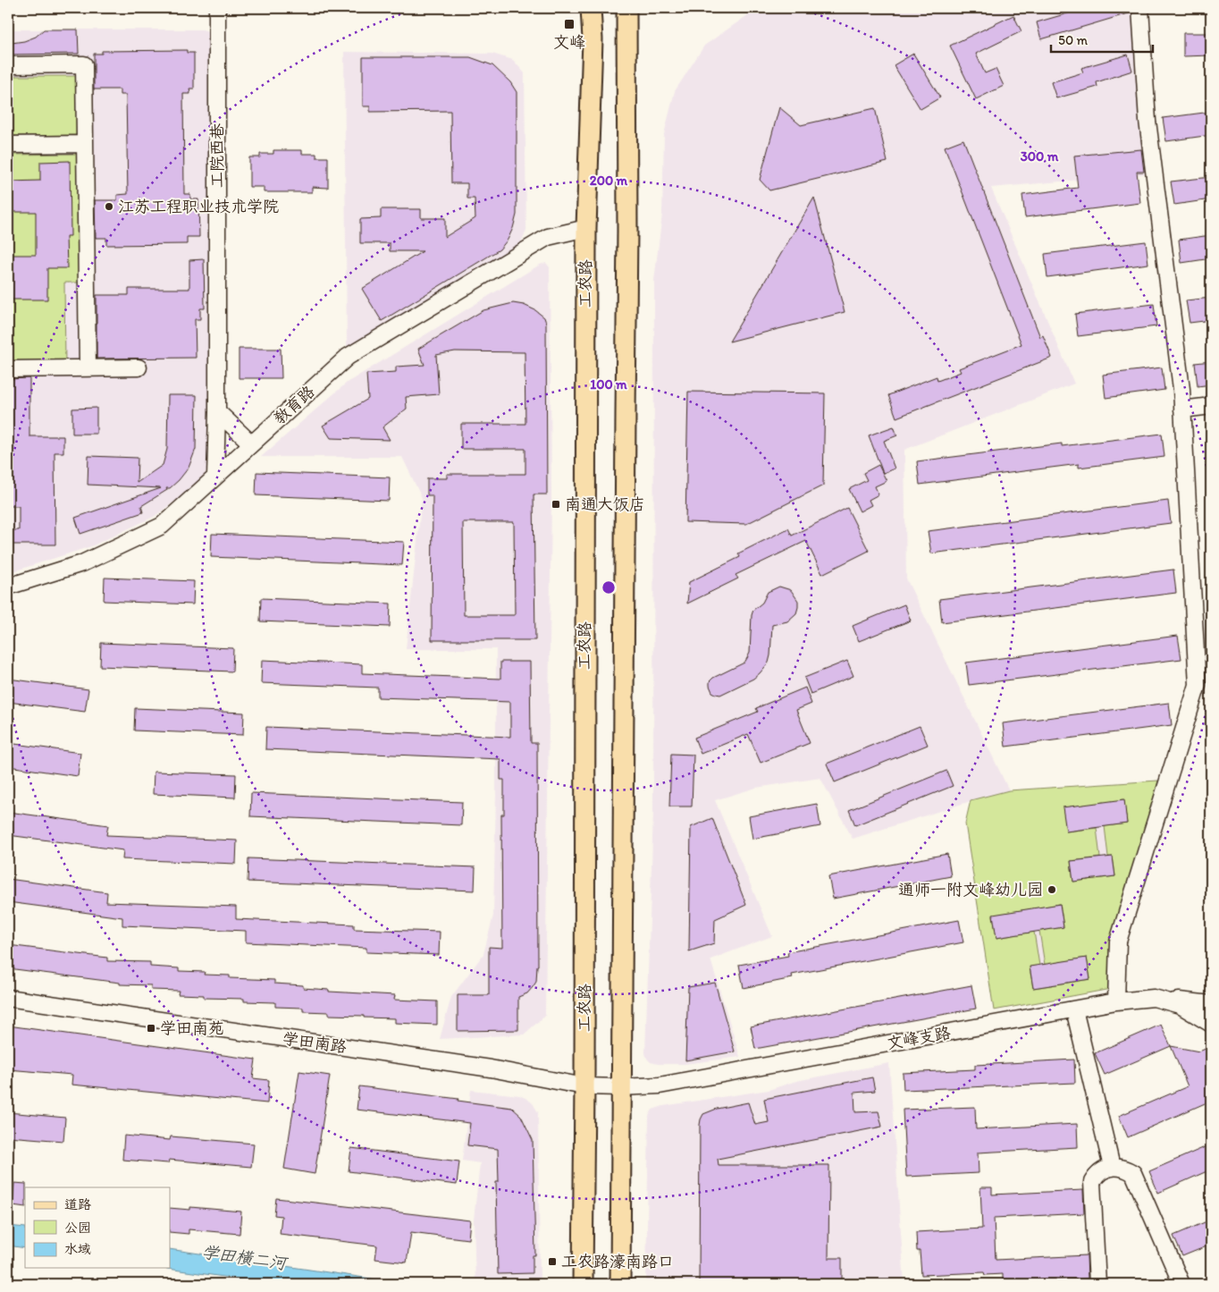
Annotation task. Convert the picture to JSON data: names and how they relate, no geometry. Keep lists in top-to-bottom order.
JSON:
{
  "streets": {
    "main road": ["工农路"],
    "street": [
      "工院西巷",
      "教育路",
      "文峰支路",
      "学田南路"
    ]
  },
  "crossings": [
    ["工院西巷", "教育路"],
    ["工农路", "教育路"],
    ["工农路", "学田南路"],
    ["文峰支路", "学田南路"]
  ],
  "water": ["学田横二河"],
  "places": {
    "transit": [
      "文峰",
      "南通大饭店",
      "学田南苑",
      "工农路濠南路口"
    ],
    "other": ["江苏工程职业技术学院", "通师一附文峰幼儿园"]
  },
  "legend": ["道路", "公园", "水域"],
  "scale_bar": "50 m",
  "rings": ["300 m", "200 m", "100 m"]
}
